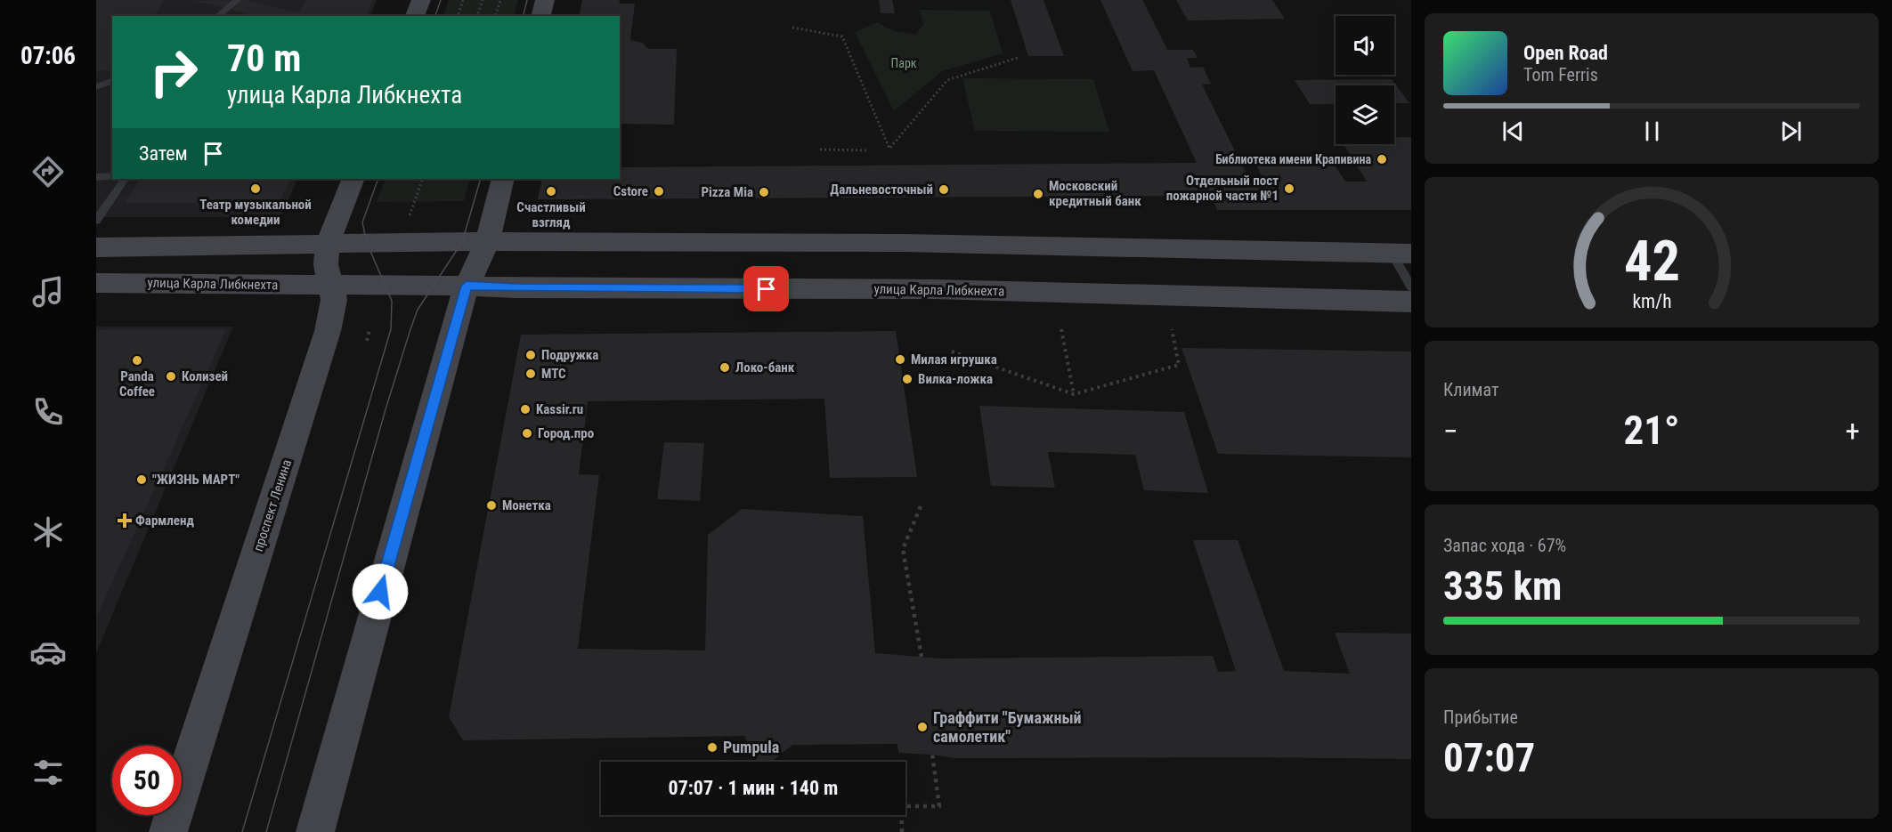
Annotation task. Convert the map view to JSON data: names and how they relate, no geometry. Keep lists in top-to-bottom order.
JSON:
{
  "streets": {
    "main road": ["улица Карла Либкнехта", "проспект Ленина"]
  },
  "crossings": [
    ["улица Карла Либкнехта", "проспект Ленина"]
  ],
  "parks": ["Парк"],
  "places": {
    "other": [
      "Библиотека имени Крапивина",
      "Театр музыкальной комедии",
      "Отдельный пост пожарной части №1",
      "Дальневосточный",
      "Счастливый взгляд",
      "Cstore",
      "Pizza Mia",
      "Московский кредитный банк",
      "Подружка",
      "Милая игрушка",
      "Panda Coffee",
      "Локо-банк",
      "МТС",
      "Колизей",
      "Вилка-ложка",
      "Kassir.ru",
      "Город.про",
      "\"ЖИЗНЬ МАРТ\"",
      "Монетка",
      "Граффити \"Бумажный самолетик\"",
      "Pumpula"
    ],
    "health": ["Фармленд"]
  },
  "page": {
    "tabs": "07:06",
    "turn": ["70 m", "улица Карла Либкнехта"],
    "song": ["Open Road", "Tom Ferris"],
    "then": "Затем",
    "tile": [
      "Климат",
      ["Запас хода · 67%", "335 km"],
      ["Прибытие", "07:07"]
    ],
    "heat": ["−", "21°", "+"],
    "limit": "50",
    "trip": "07:07 · 1 мин · 140 m",
    "gauge": ["42", "km/h"]
  }
}
